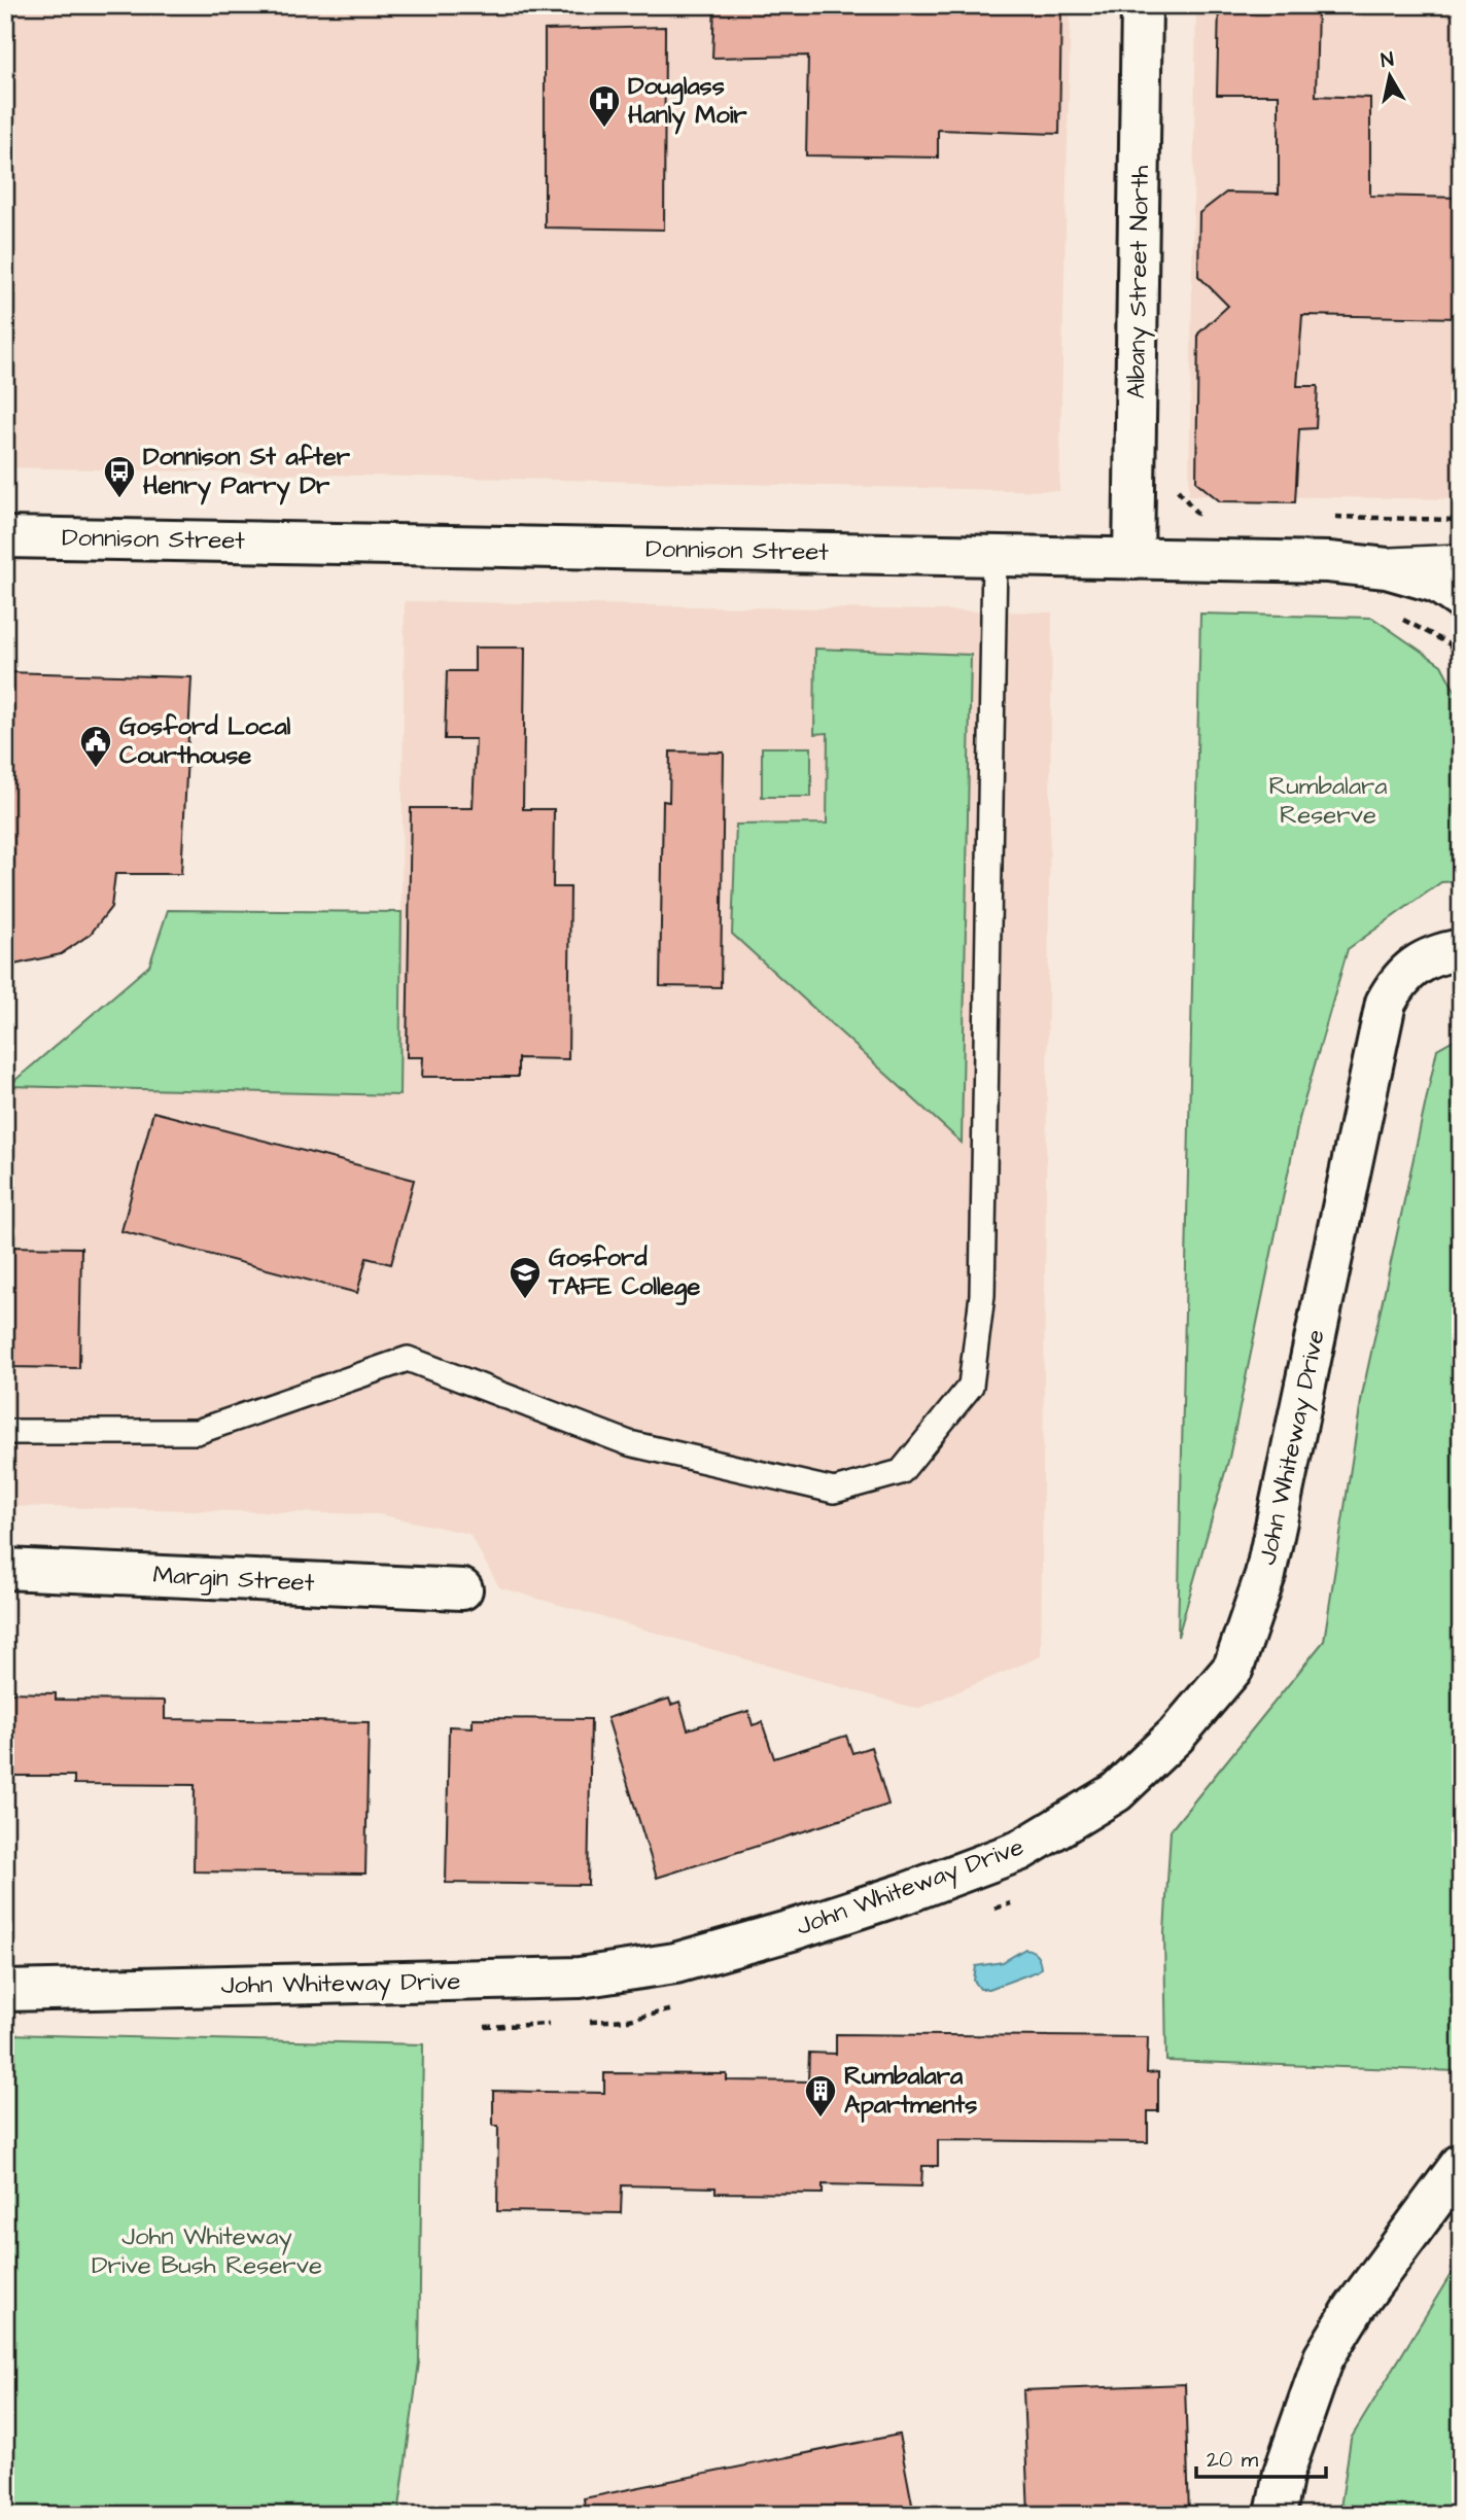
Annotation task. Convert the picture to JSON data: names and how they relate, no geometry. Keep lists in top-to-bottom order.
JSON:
{
  "streets": {
    "street": [
      "Albany Street North",
      "Donnison Street",
      "John Whiteway Drive",
      "Margin Street"
    ]
  },
  "crossings": [
    ["Albany Street North", "Donnison Street"]
  ],
  "parks": ["Rumbalara Reserve", "John Whiteway Drive Bush Reserve"],
  "places": {
    "hospital": ["Douglass Hanly Moir"],
    "bus stop": ["Donnison St after Henry Parry Dr"],
    "public building": ["Gosford Local Courthouse"],
    "school or university": ["Gosford TAFE College"],
    "building": ["Rumbalara Apartments"]
  },
  "scale_bar": "20 m",
  "north": "top"
}
